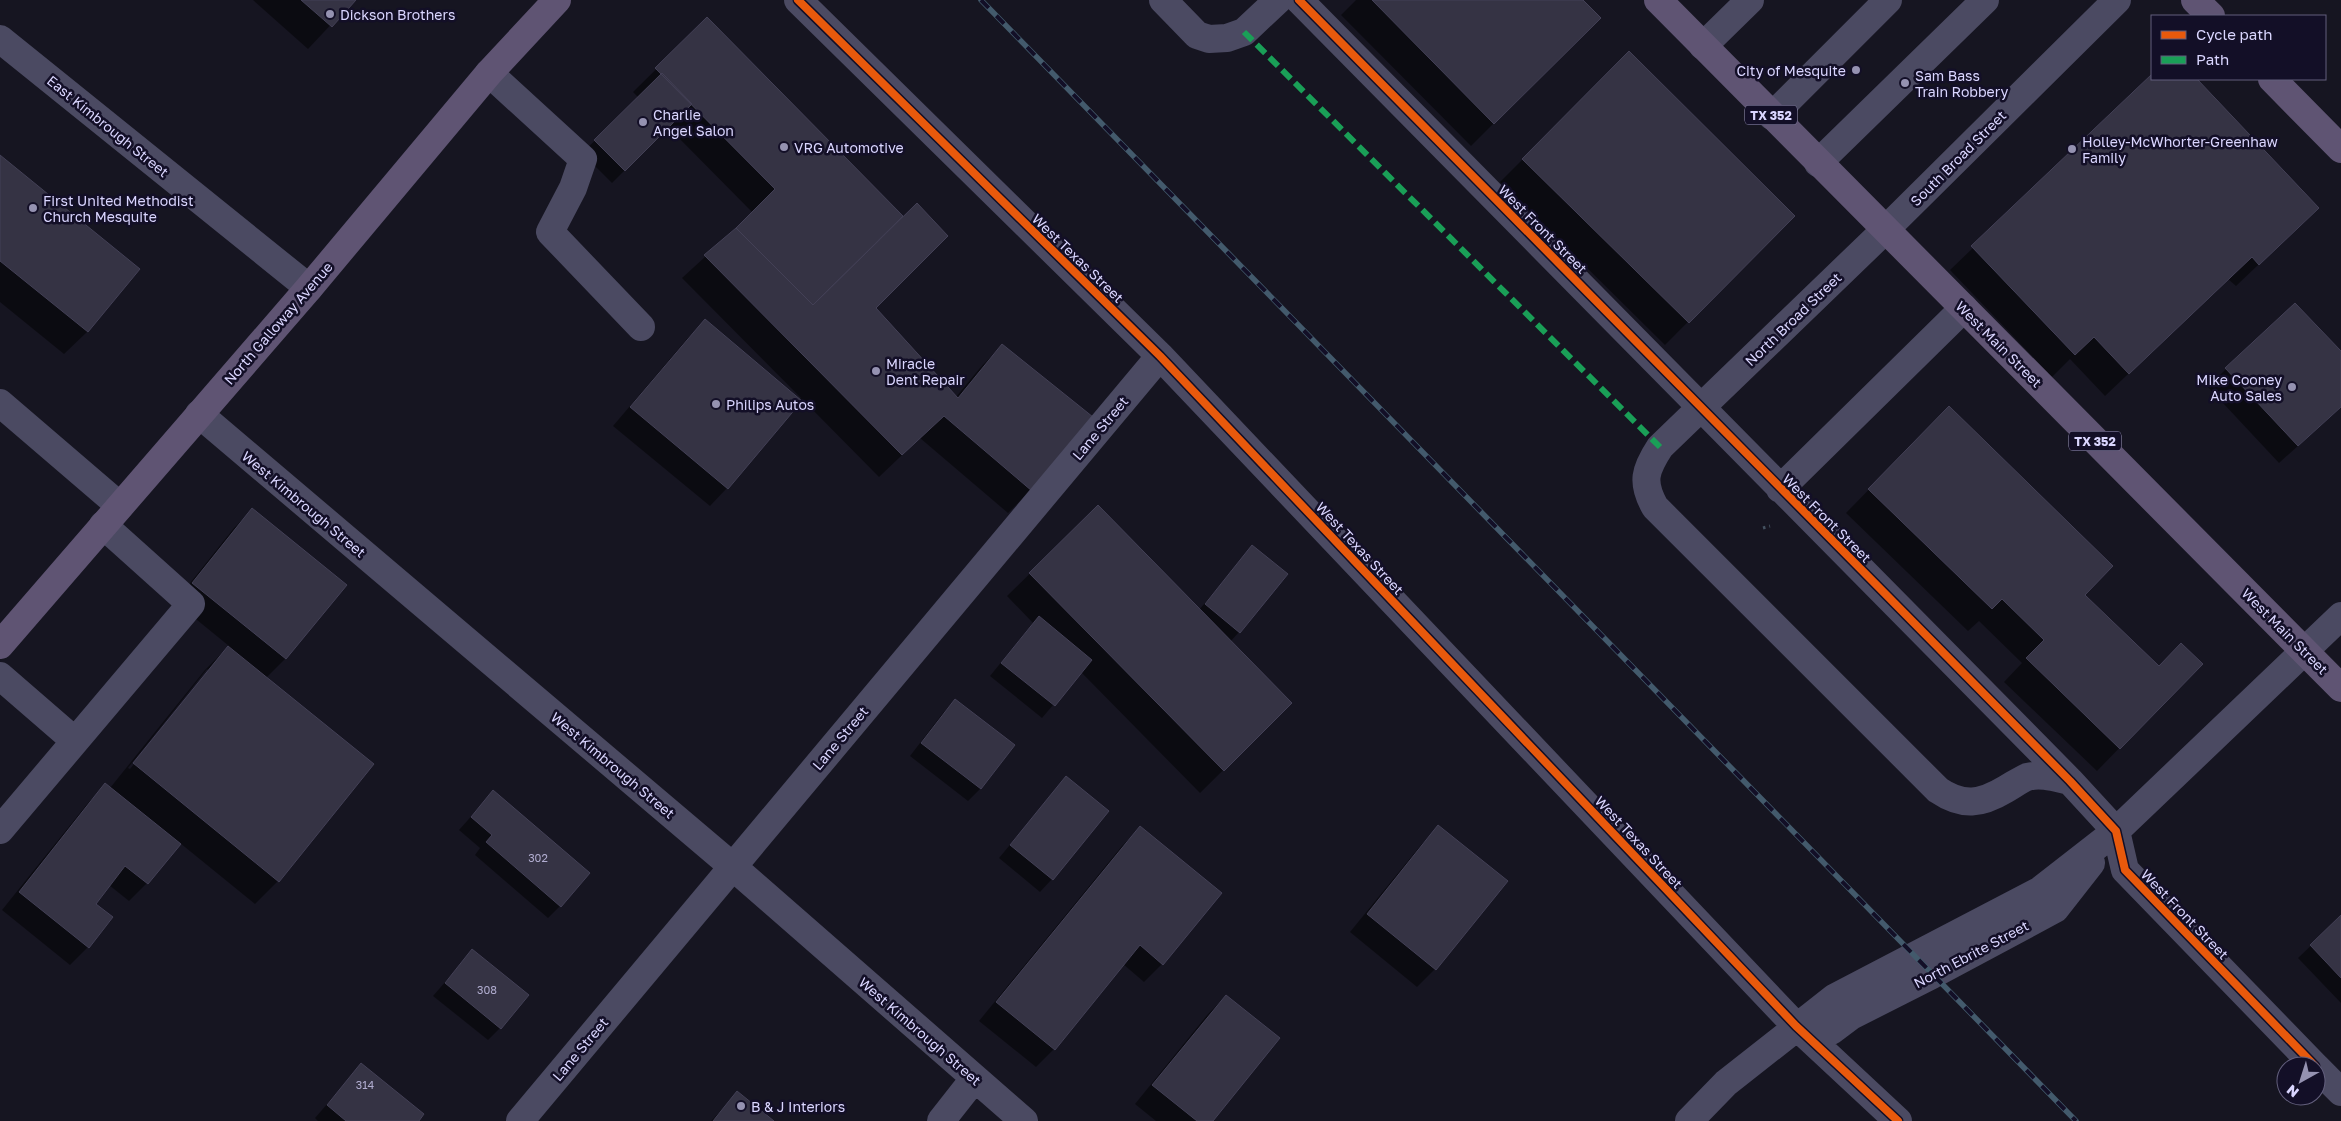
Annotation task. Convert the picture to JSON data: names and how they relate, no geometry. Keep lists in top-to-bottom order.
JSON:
{
  "streets": {
    "main road": ["TX 352", "North Galloway Avenue", "West Main Street"],
    "street": [
      "East Kimbrough Street",
      "South Broad Street",
      "West Front Street",
      "West Texas Street",
      "North Broad Street",
      "Lane Street",
      "West Kimbrough Street",
      "North Ebrite Street"
    ]
  },
  "crossings": [
    ["East Kimbrough Street", "North Galloway Avenue"],
    ["South Broad Street", "North Broad Street"],
    ["South Broad Street", "West Main Street"],
    ["West Front Street", "North Broad Street"],
    ["West Front Street", "North Ebrite Street"],
    ["West Texas Street", "Lane Street"],
    ["West Texas Street", "North Ebrite Street"],
    ["North Broad Street", "West Main Street"],
    ["North Galloway Avenue", "West Kimbrough Street"],
    ["West Main Street", "North Ebrite Street"],
    ["Lane Street", "West Kimbrough Street"]
  ],
  "places": [
    "Dickson Brothers",
    "City of Mesquite",
    "Sam Bass Train Robbery",
    "Charlie Angel Salon",
    "VRG Automotive",
    "Holley-McWhorter-Greenhaw Family",
    "First United Methodist Church Mesquite",
    "Miracle Dent Repair",
    "Mike Cooney Auto Sales",
    "Philips Autos",
    "B & J Interiors"
  ],
  "house_numbers": ["302", "308", "314"],
  "legend": ["Cycle path", "Path"],
  "north": "bottom left"
}
